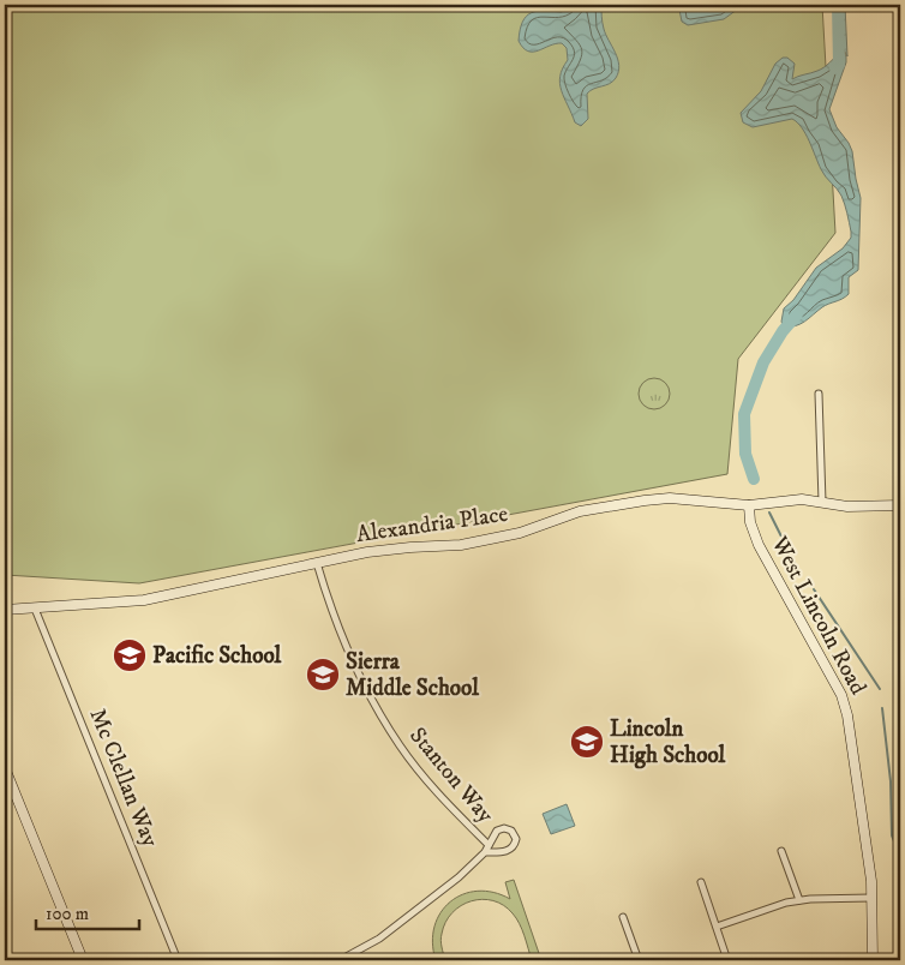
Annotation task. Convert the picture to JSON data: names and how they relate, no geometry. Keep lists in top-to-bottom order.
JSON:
{
  "streets": {
    "street": [
      "Alexandria Place",
      "West Lincoln Road",
      "Stanton Way",
      "Mc Clellan Way"
    ]
  },
  "crossings": [
    ["Alexandria Place", "West Lincoln Road"],
    ["Alexandria Place", "Stanton Way"],
    ["Alexandria Place", "Mc Clellan Way"]
  ],
  "places": {
    "school or university": ["Pacific School", "Sierra Middle School", "Lincoln High School"]
  },
  "scale_bar": "100 m"
}
